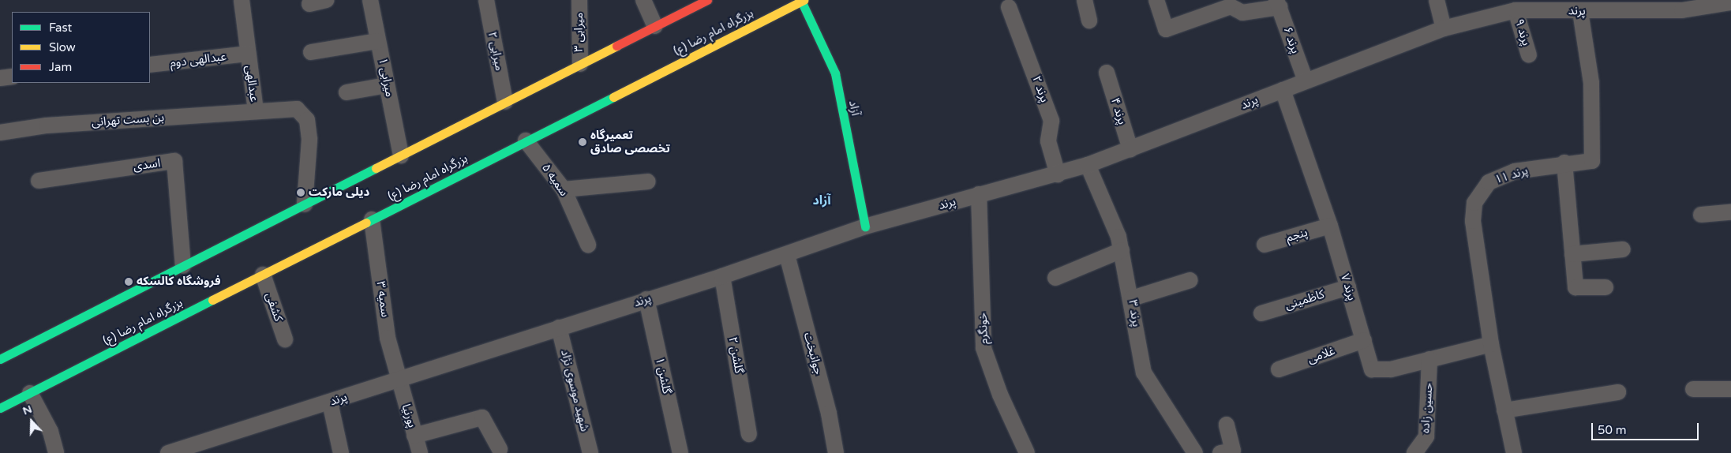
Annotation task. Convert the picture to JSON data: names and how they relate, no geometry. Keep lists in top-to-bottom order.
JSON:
{
  "streets": {
    "main road": ["بزرگراه امام رضا (ع)", "آزاد"],
    "street": [
      "پرند",
      "میرابی ۳",
      "پرند ۹",
      "پرند ۶",
      "میرابی ۲",
      "عبدالهی دوم",
      "میرابی ۱",
      "عبدالهی",
      "پرند ۲",
      "پرند ۴",
      "بن بست تهرانی",
      "اسدی",
      "پرند ۱۱",
      "سمیه ۵",
      "پنجم",
      "پرند ۷",
      "سمیه ۳",
      "کاظمینی",
      "کشفی",
      "پرند ۳",
      "خونگرم",
      "جوانبخت",
      "گلشن ۲",
      "غلامی",
      "گلشن ۱",
      "شهید موسوی نژاد",
      "حسین زاده",
      "پورنیا"
    ]
  },
  "crossings": [
    ["پرند", "پرند ۹"],
    ["پرند", "پرند ۶"],
    ["پرند", "پرند ۲"],
    ["پرند", "آزاد"],
    ["پرند", "پرند ۴"],
    ["پرند", "پرند ۱۱"],
    ["پرند", "پرند ۷"],
    ["پرند", "سمیه ۳"],
    ["پرند", "پرند ۳"],
    ["پرند", "خونگرم"],
    ["پرند", "جوانبخت"],
    ["پرند", "گلشن ۲"],
    ["پرند", "گلشن ۱"],
    ["پرند", "شهید موسوی نژاد"],
    ["پرند", "پورنیا"],
    ["بزرگراه امام رضا (ع)", "آزاد"],
    ["بزرگراه امام رضا (ع)", "سمیه ۵"],
    ["بزرگراه امام رضا (ع)", "سمیه ۳"],
    ["بزرگراه امام رضا (ع)", "کشفی"],
    ["عبدالهی دوم", "عبدالهی"],
    ["عبدالهی", "بن بست تهرانی"],
    ["پرند ۱۱", "پرند ۷"],
    ["پنجم", "پرند ۷"],
    ["پرند ۷", "کاظمینی"],
    ["پرند ۷", "غلامی"],
    ["پرند ۷", "حسین زاده"],
    ["سمیه ۳", "پورنیا"]
  ],
  "districts": ["آزاد"],
  "places": ["تعمیرگاه تخصصی صادق", "دیلی مارکت", "فروشگاه کالسکه"],
  "legend": ["Fast", "Slow", "Jam"],
  "scale_bar": "50 m",
  "north": "top"
}
